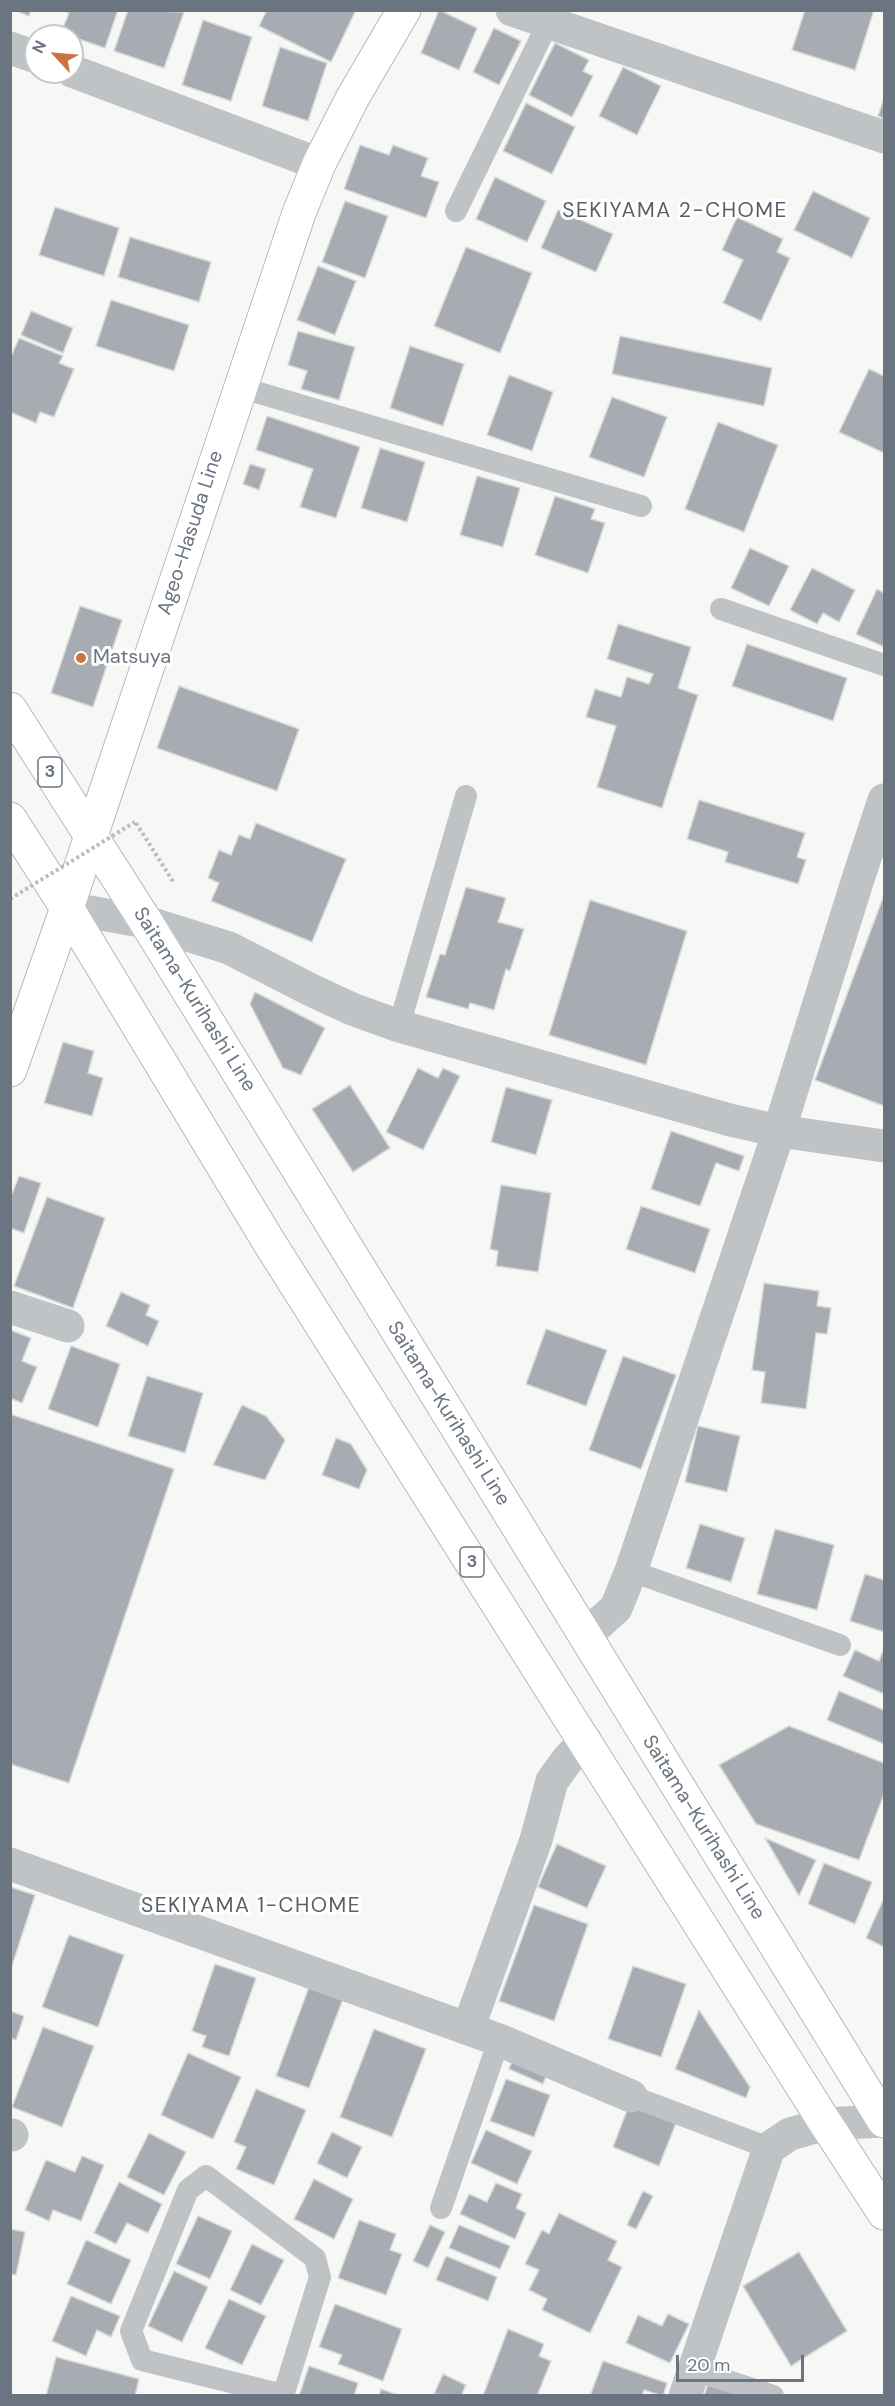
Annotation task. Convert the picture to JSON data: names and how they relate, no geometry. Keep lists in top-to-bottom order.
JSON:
{
  "streets": {
    "main road": ["Ageo-Hasuda Line", "3", "Saitama-Kurihashi Line"]
  },
  "crossings": [
    ["Ageo-Hasuda Line", "3"],
    ["Ageo-Hasuda Line", "Saitama-Kurihashi Line"]
  ],
  "districts": ["SEKIYAMA 2-CHOME", "SEKIYAMA 1-CHOME"],
  "places": ["Matsuya"],
  "scale_bar": "20 m",
  "north": "top left"
}
